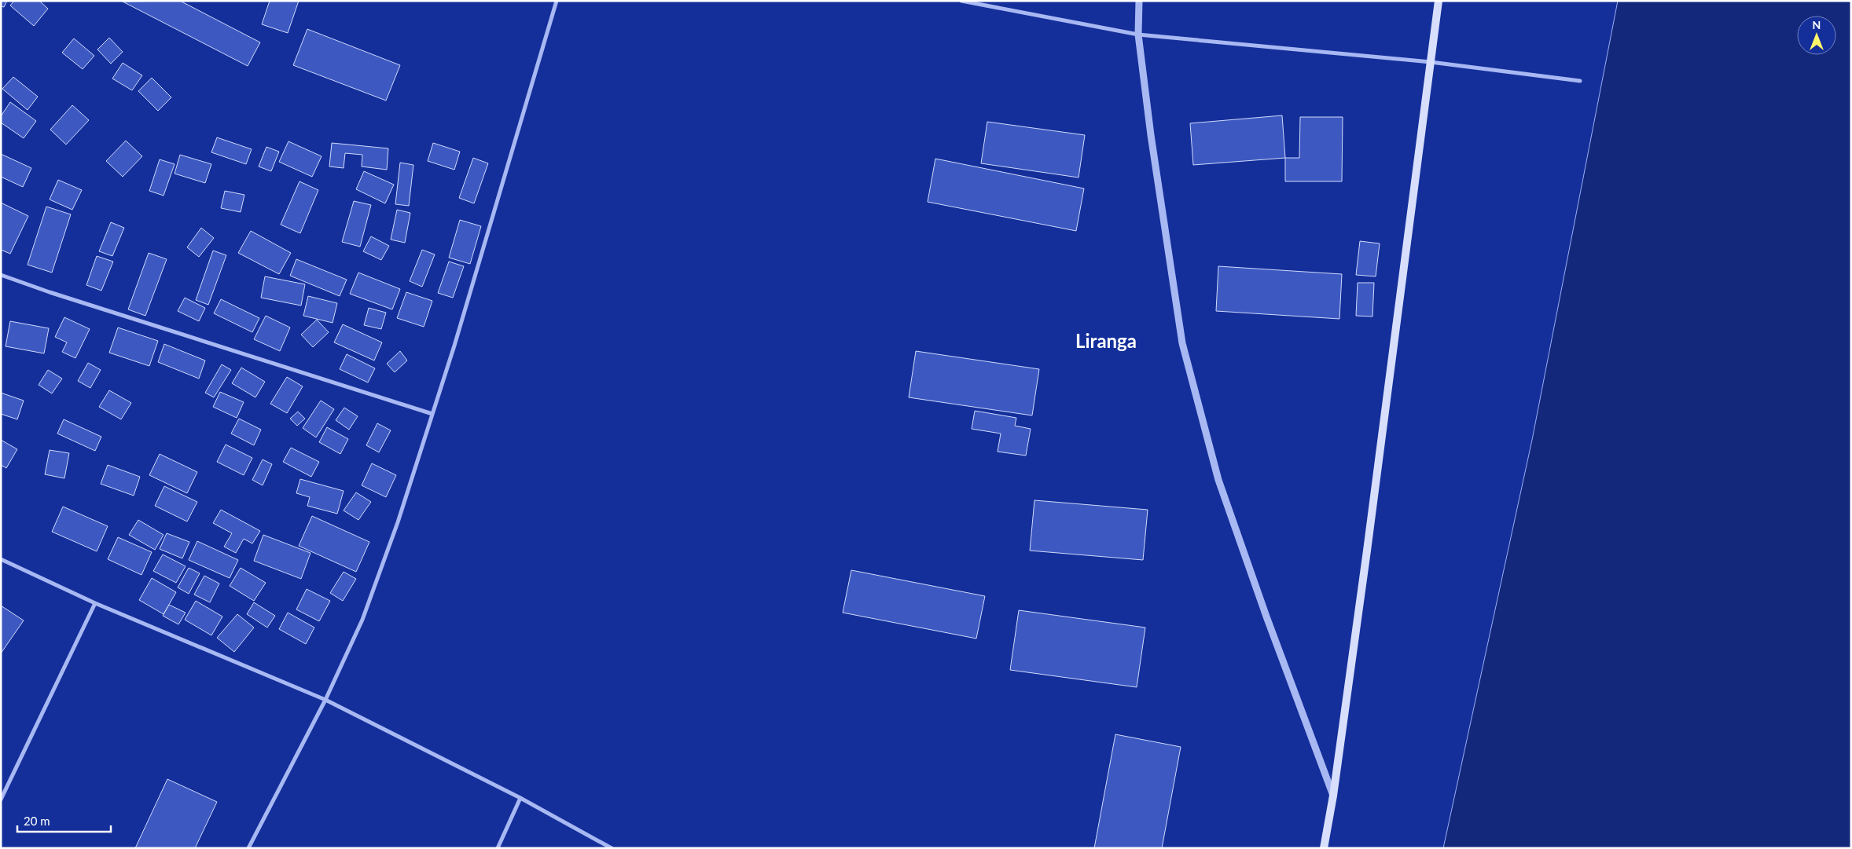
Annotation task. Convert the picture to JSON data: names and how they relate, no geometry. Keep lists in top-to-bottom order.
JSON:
{
  "districts": ["Liranga"],
  "scale_bar": "20 m",
  "north": "top"
}
